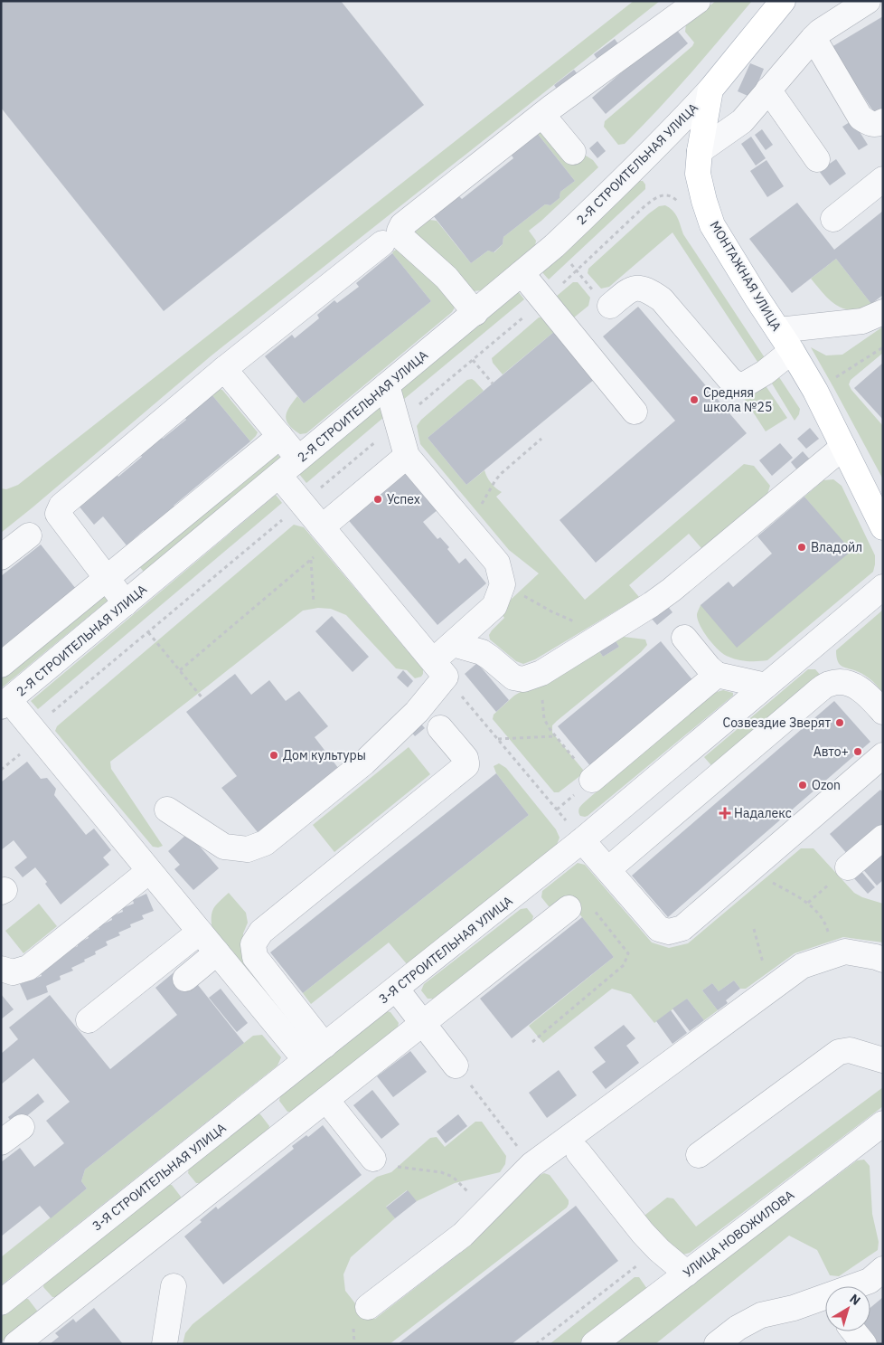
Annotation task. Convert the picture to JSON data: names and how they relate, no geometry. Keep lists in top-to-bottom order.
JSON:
{
  "streets": {
    "main road": ["МОНТАЖНАЯ УЛИЦА"],
    "street": ["2-Я СТРОИТЕЛЬНАЯ УЛИЦА", "3-Я СТРОИТЕЛЬНАЯ УЛИЦА", "УЛИЦА НОВОЖИЛОВА"]
  },
  "crossings": [
    ["2-Я СТРОИТЕЛЬНАЯ УЛИЦА", "МОНТАЖНАЯ УЛИЦА"]
  ],
  "places": {
    "other": [
      "Средняя школа №25",
      "Успех",
      "Владойл",
      "Созвездие Зверят",
      "Авто+",
      "Дом культуры",
      "Ozon"
    ],
    "health": ["Надалекс"]
  },
  "north": "top right"
}
